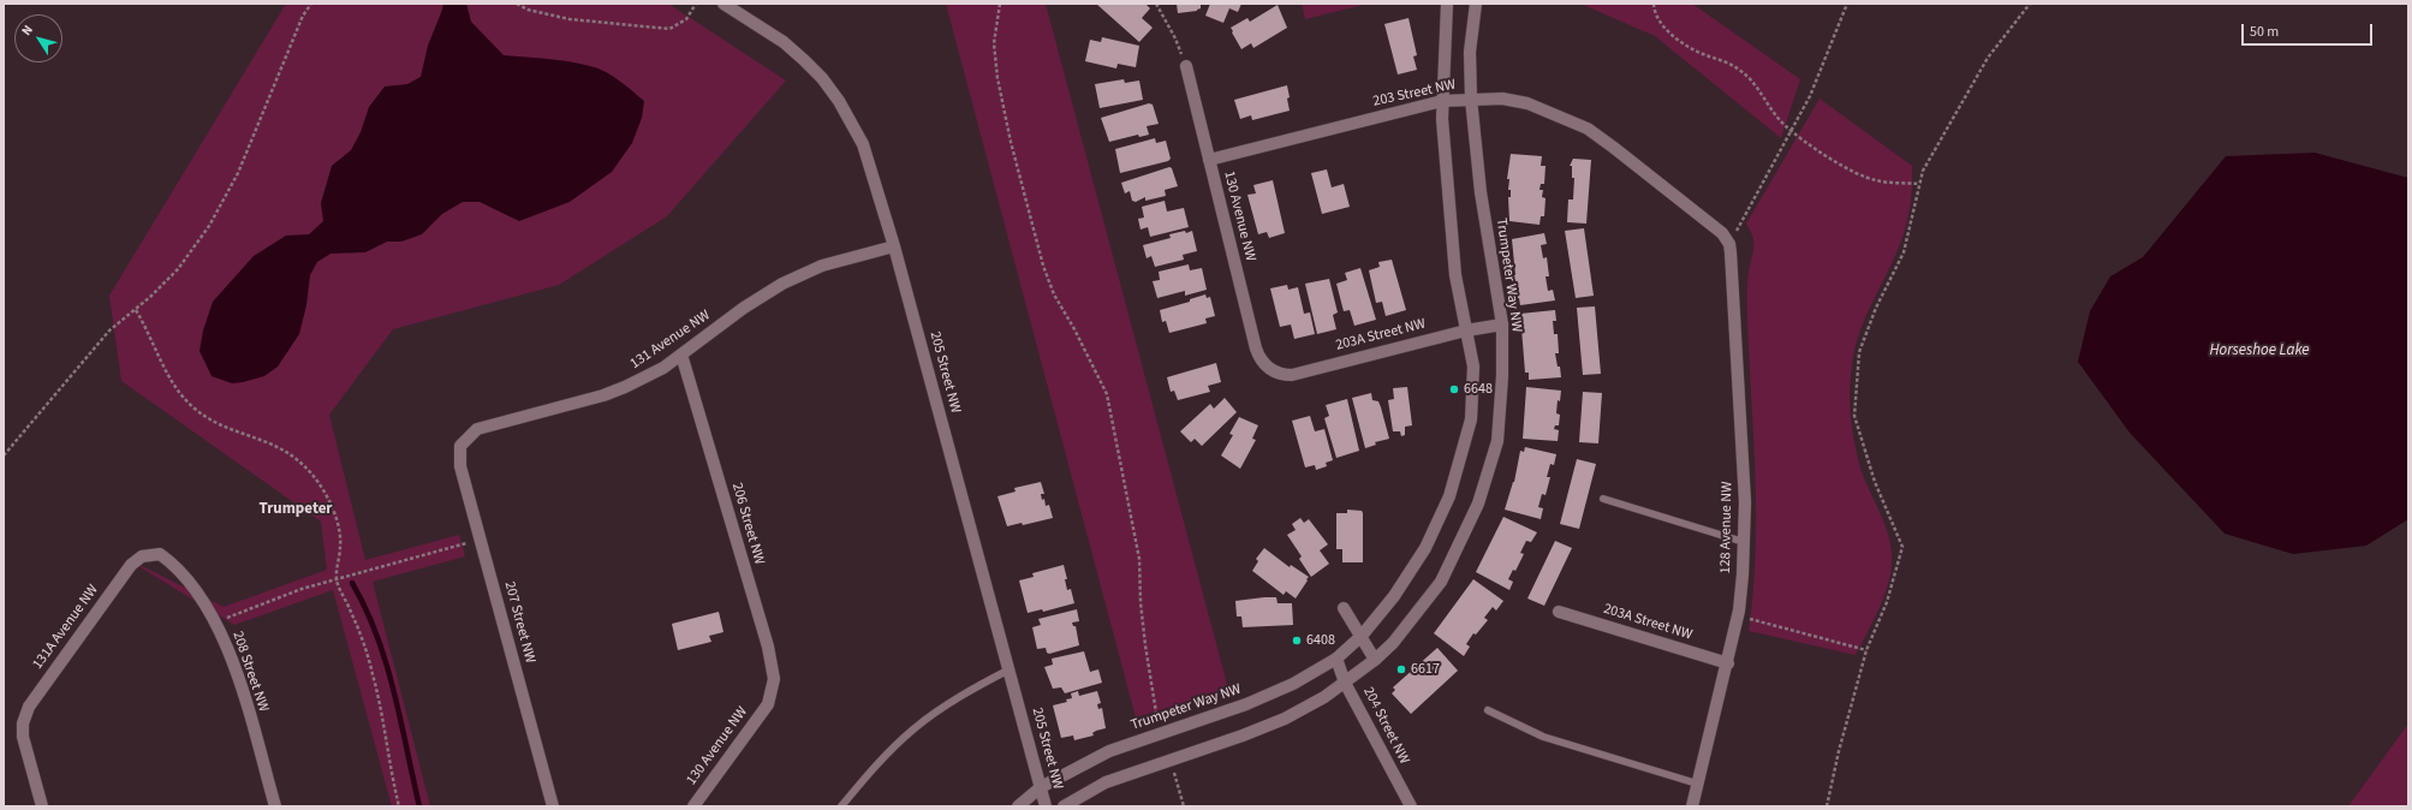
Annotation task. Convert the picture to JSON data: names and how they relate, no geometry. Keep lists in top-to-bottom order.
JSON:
{
  "streets": {
    "street": [
      "203 Street NW",
      "130 Avenue NW",
      "Trumpeter Way NW",
      "203A Street NW",
      "131 Avenue NW",
      "205 Street NW",
      "206 Street NW",
      "128 Avenue NW",
      "207 Street NW",
      "131A Avenue NW",
      "208 Street NW",
      "204 Street NW"
    ]
  },
  "crossings": [
    ["203 Street NW", "130 Avenue NW"],
    ["203 Street NW", "Trumpeter Way NW"],
    ["203 Street NW", "128 Avenue NW"],
    ["130 Avenue NW", "203A Street NW"],
    ["130 Avenue NW", "206 Street NW"],
    ["Trumpeter Way NW", "203A Street NW"],
    ["Trumpeter Way NW", "205 Street NW"],
    ["Trumpeter Way NW", "204 Street NW"],
    ["203A Street NW", "128 Avenue NW"],
    ["131 Avenue NW", "205 Street NW"],
    ["131 Avenue NW", "206 Street NW"],
    ["131 Avenue NW", "207 Street NW"],
    ["131A Avenue NW", "208 Street NW"]
  ],
  "districts": ["Trumpeter"],
  "water": ["Horseshoe Lake"],
  "places": ["6648", "6408", "6617"],
  "scale_bar": "50 m",
  "north": "top left"
}
